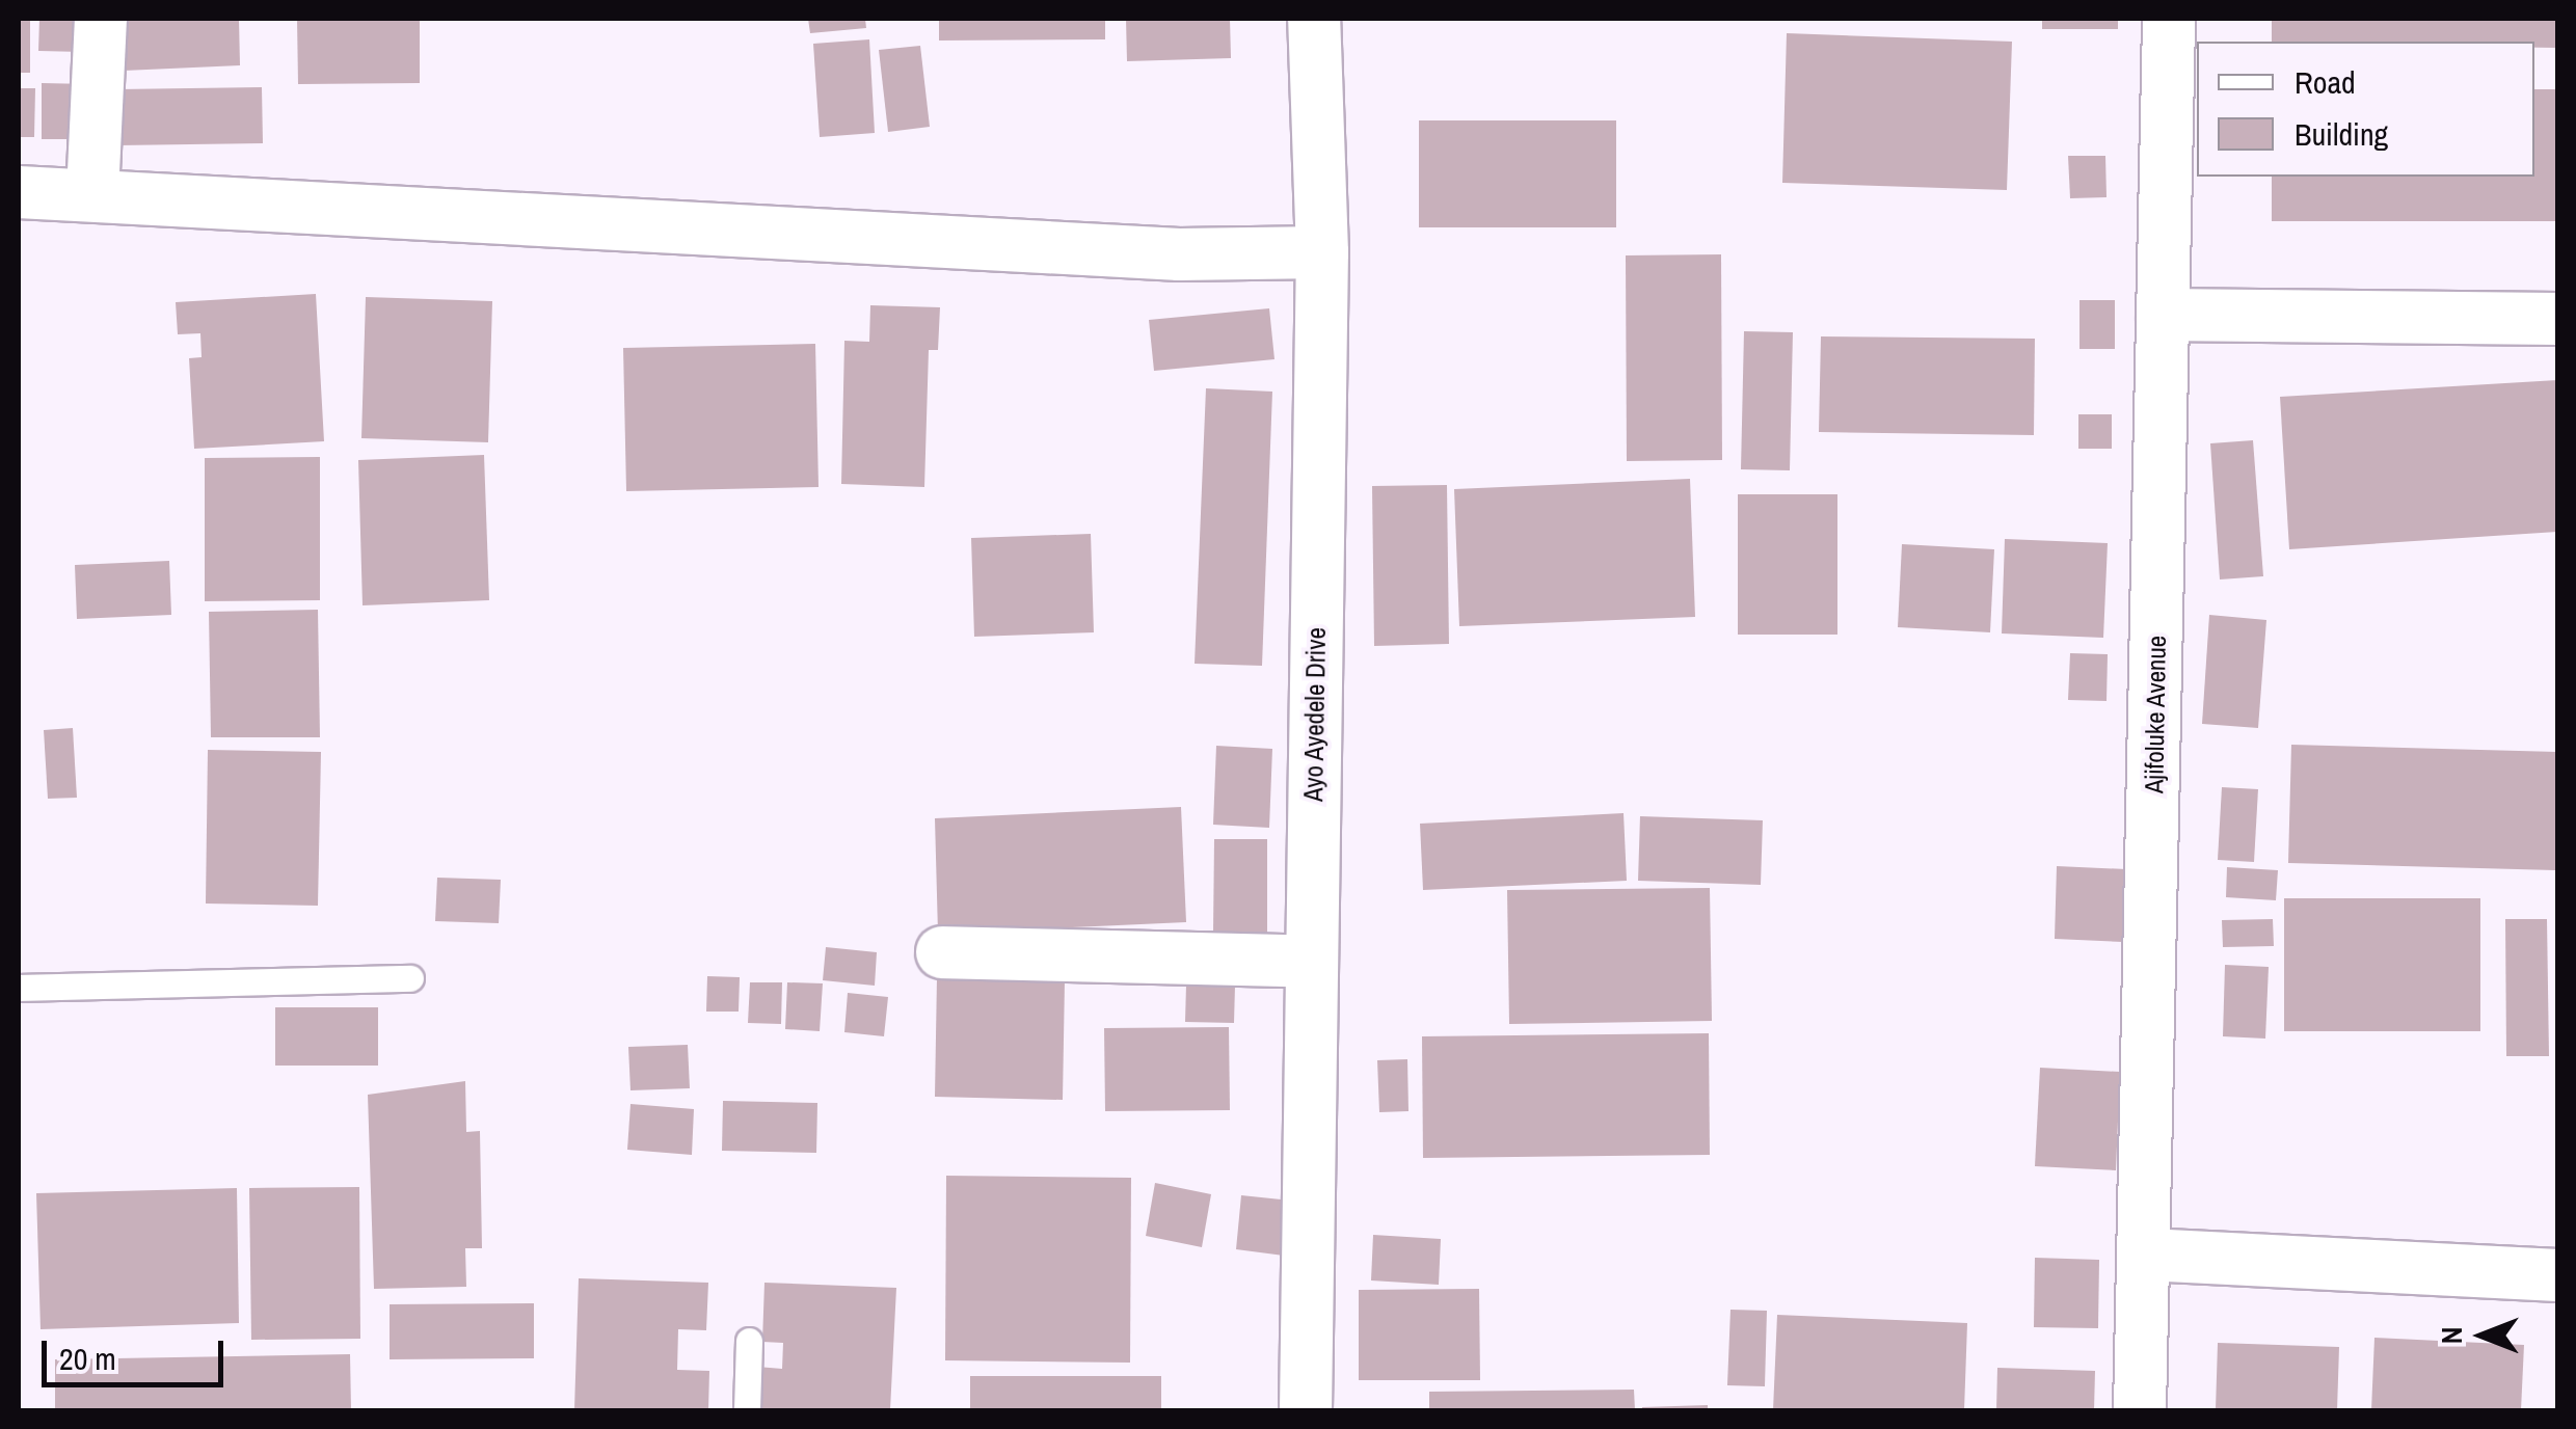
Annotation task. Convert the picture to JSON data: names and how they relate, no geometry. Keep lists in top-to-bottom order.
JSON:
{
  "streets": {
    "street": ["Ayo Ayedele Drive", "Ajifoluke Avenue"]
  },
  "legend": ["Road", "Building"],
  "scale_bar": "20 m",
  "north": "left"
}
